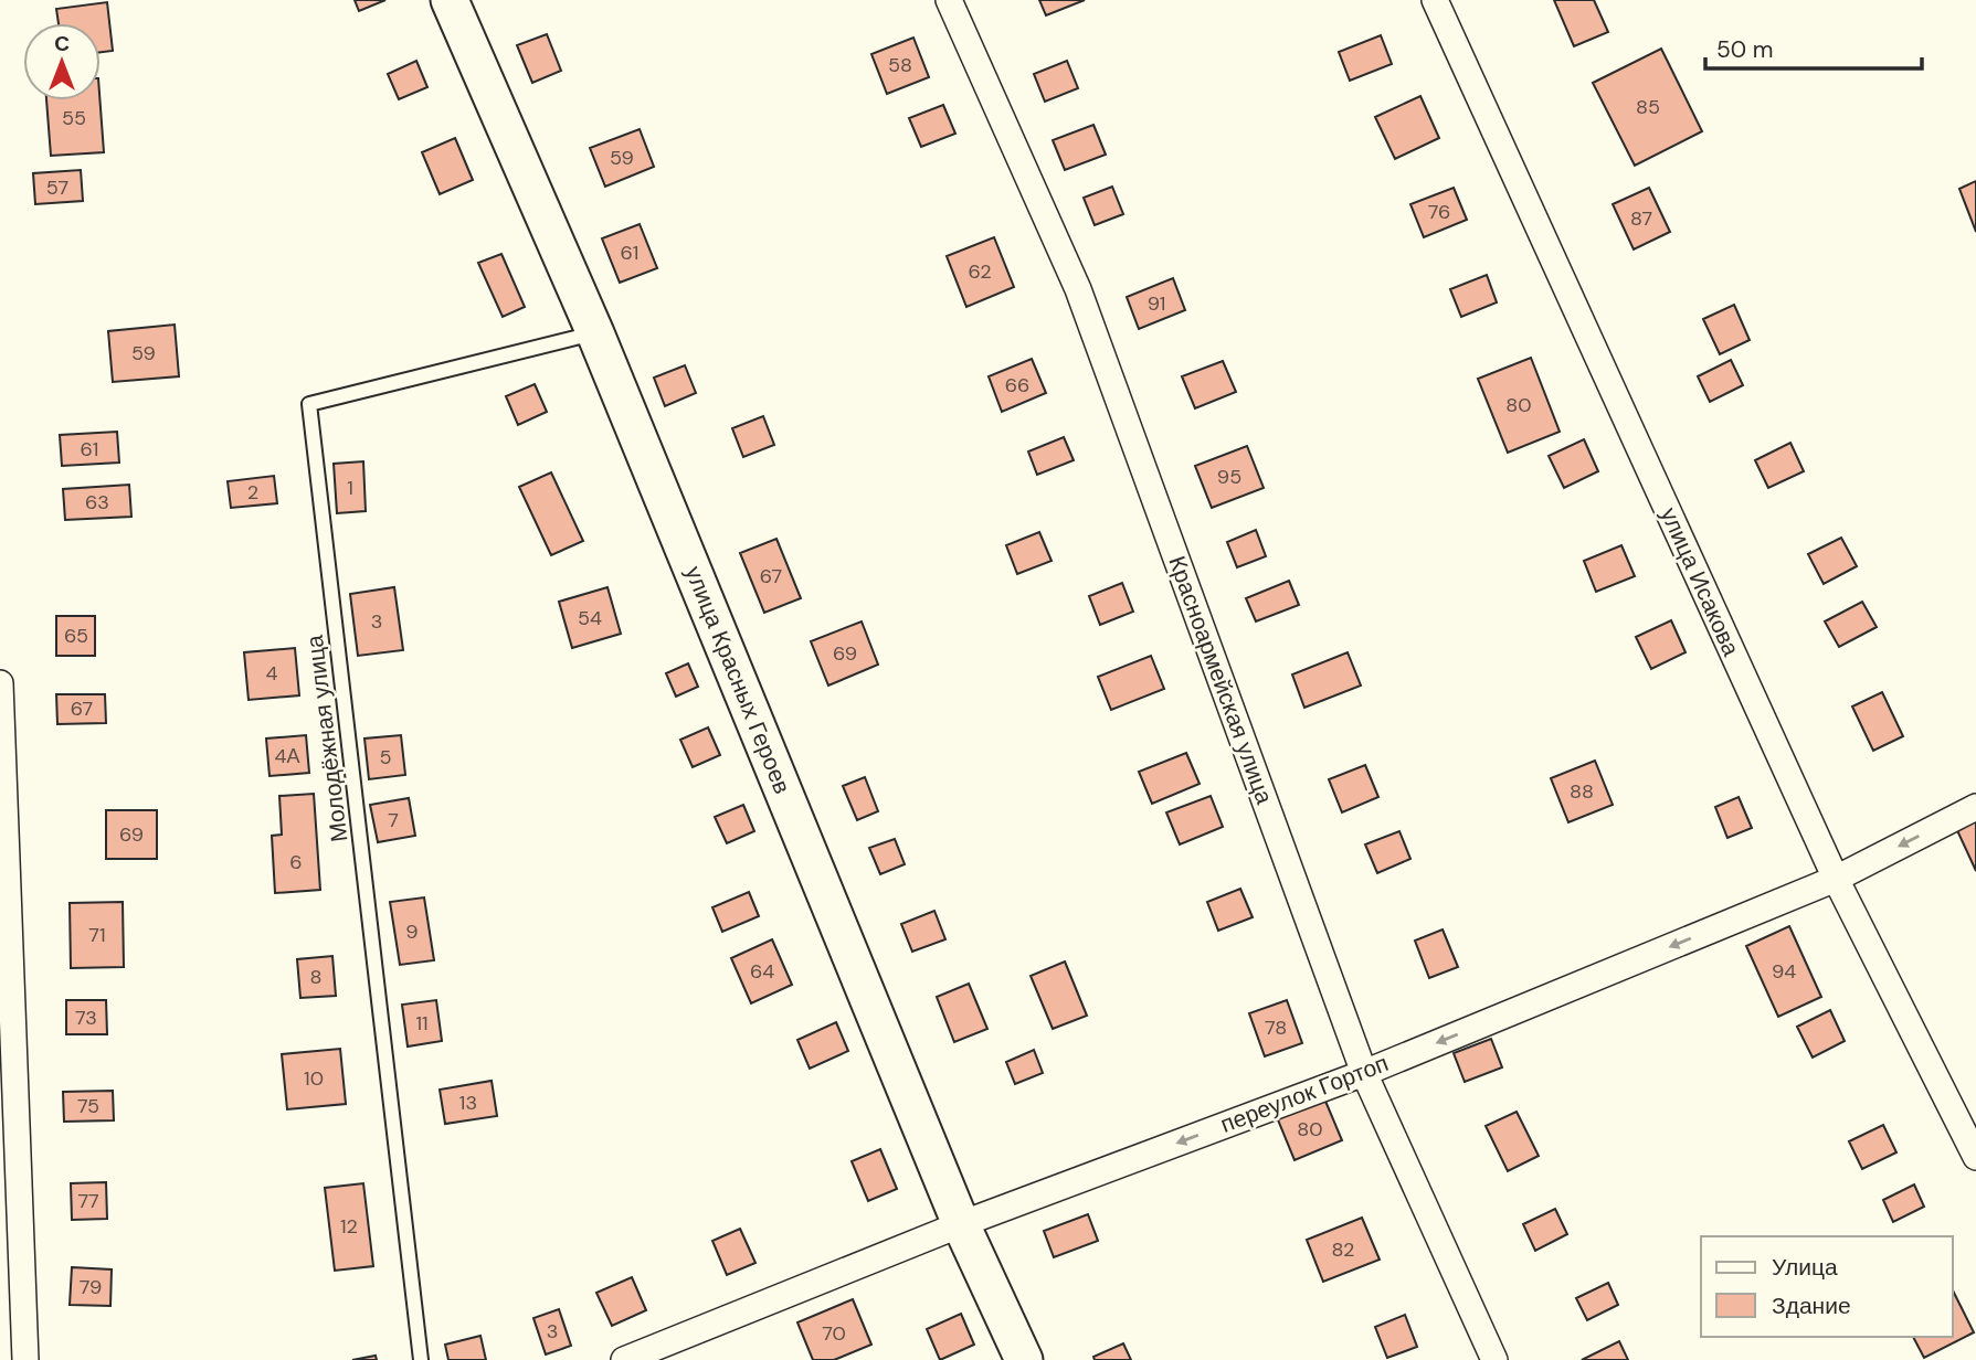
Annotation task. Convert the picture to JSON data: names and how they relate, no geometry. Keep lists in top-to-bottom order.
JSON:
{
  "streets": {
    "main road": ["улица Красных Героев"],
    "street": ["улица Исакова", "Красноармейская улица", "переулок Гортоп"],
    "lane": ["Молодёжная улица"]
  },
  "crossings": [
    ["улица Исакова", "переулок Гортоп"],
    ["улица Красных Героев", "Молодёжная улица"],
    ["улица Красных Героев", "переулок Гортоп"],
    ["Красноармейская улица", "переулок Гортоп"]
  ],
  "one_way": ["переулок Гортоп"],
  "house_numbers": [
    "58",
    "85",
    "55",
    "59",
    "57",
    "76",
    "87",
    "61",
    "62",
    "91",
    "59",
    "66",
    "80",
    "61",
    "95",
    "1",
    "2",
    "63",
    "67",
    "54",
    "3",
    "65",
    "69",
    "4",
    "67",
    "4А",
    "5",
    "88",
    "7",
    "69",
    "6",
    "9",
    "71",
    "64",
    "94",
    "8",
    "73",
    "11",
    "78",
    "10",
    "13",
    "75",
    "80",
    "77",
    "12",
    "82",
    "79",
    "3",
    "70"
  ],
  "legend": ["Улица", "Здание"],
  "scale_bar": "50 m",
  "north": "top"
}
